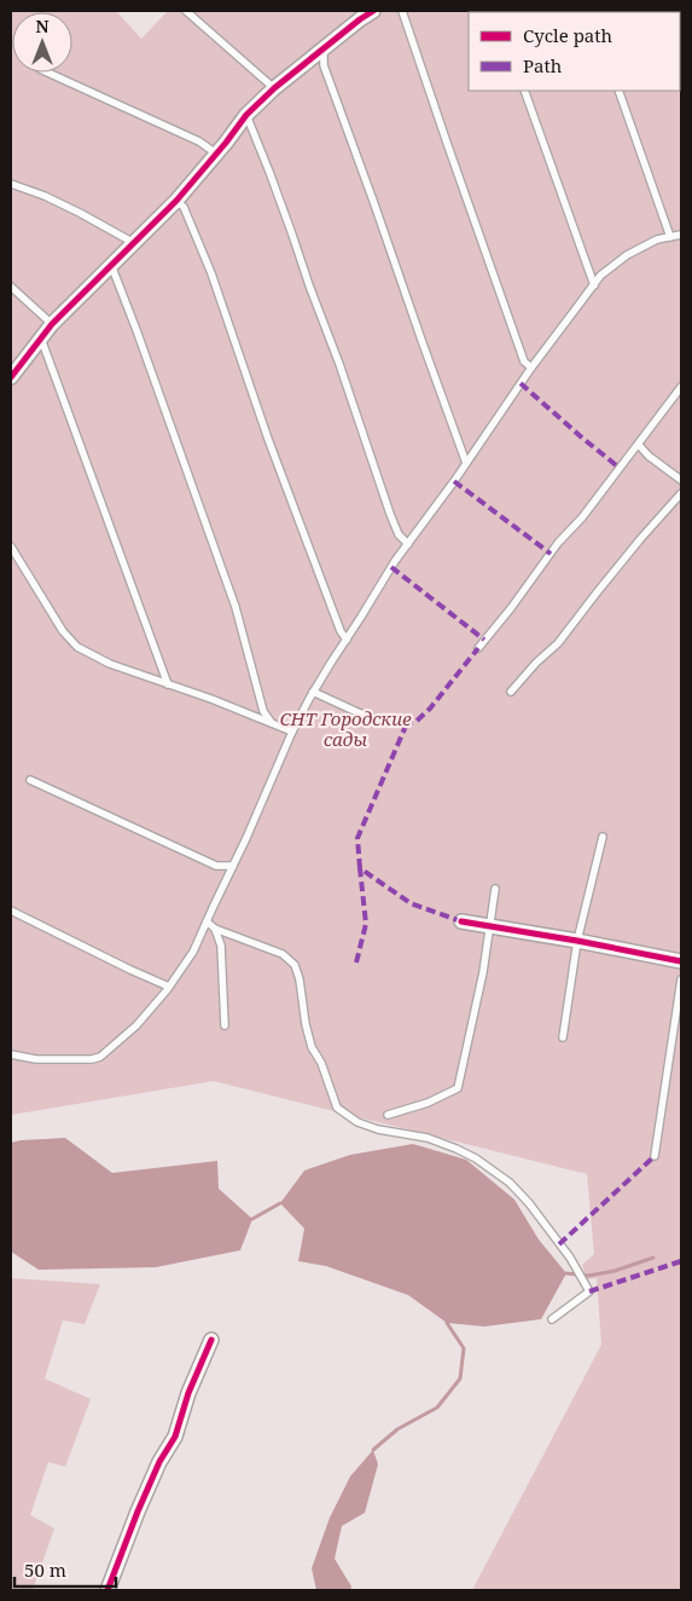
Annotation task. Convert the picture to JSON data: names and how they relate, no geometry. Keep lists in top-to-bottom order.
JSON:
{
  "parks": ["СНТ Городские сады"],
  "legend": ["Cycle path", "Path"],
  "scale_bar": "50 m",
  "north": "top"
}
